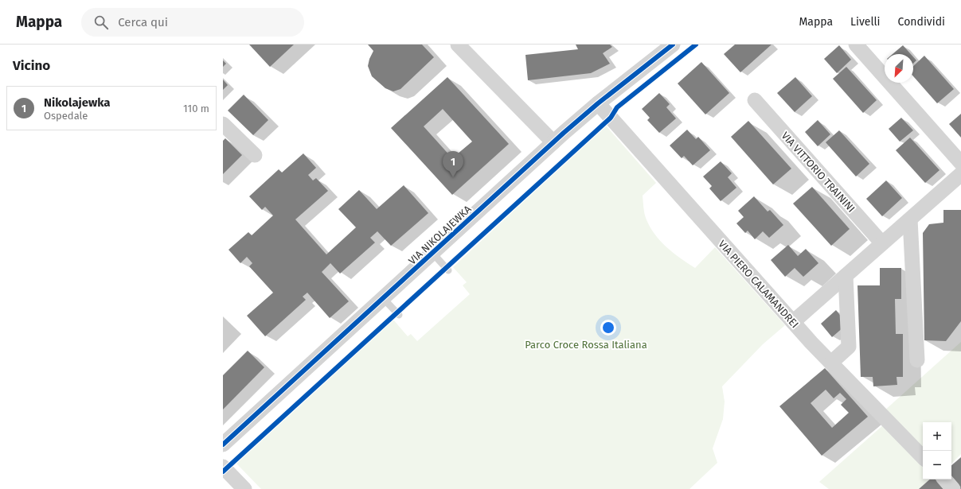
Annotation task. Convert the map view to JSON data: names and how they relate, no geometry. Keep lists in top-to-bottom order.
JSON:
{
  "streets": {
    "street": ["VIA VITTORIO TRAININI", "VIA NIKOLAJEWKA", "VIA PIERO CALAMANDREI"]
  },
  "crossings": [
    ["VIA NIKOLAJEWKA", "VIA PIERO CALAMANDREI"]
  ],
  "parks": ["Parco Croce Rossa Italiana"],
  "north": "bottom left",
  "page": {
    "header": "Mappa",
    "search": "Cerca qui",
    "nav": ["Mappa", "Livelli", "Condividi"],
    "heading": "Vicino",
    "list": [
      {
        "mark": "1",
        "name": "Nikolajewka",
        "note": "Ospedale",
        "value": "110 m"
      }
    ],
    "pins": "1",
    "map_buttons": ["+", "−"]
  }
}
